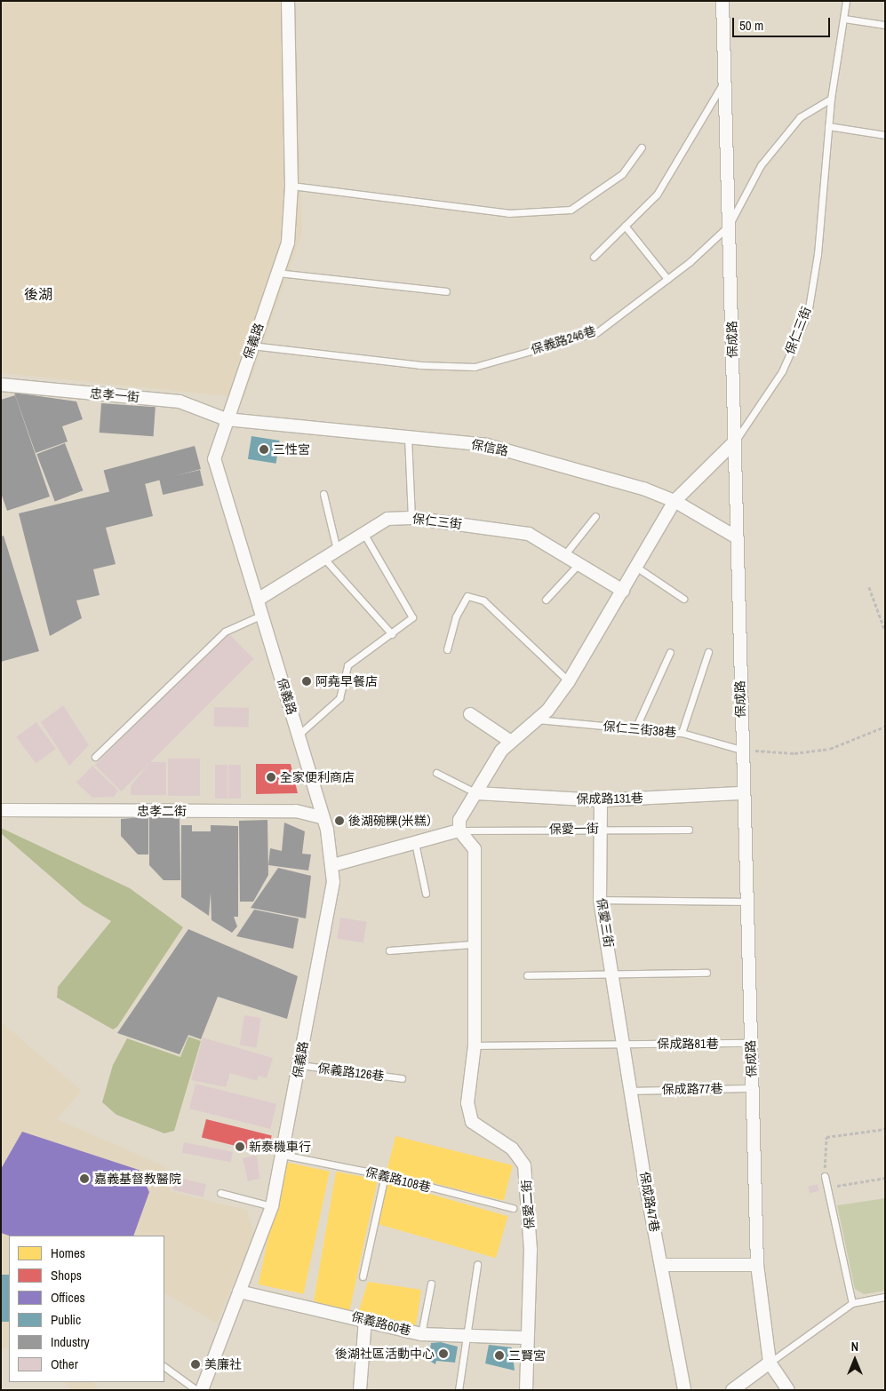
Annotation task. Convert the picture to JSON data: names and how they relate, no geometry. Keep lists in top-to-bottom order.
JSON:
{
  "streets": {
    "street": [
      "保仁三街",
      "保成路",
      "保義路",
      "忠孝一街",
      "保信路",
      "保成路131巷",
      "忠孝二街",
      "保愛三街",
      "保成路47巷",
      "保愛二街",
      "保義路60巷"
    ],
    "lane": [
      "保義路246巷",
      "保仁三街38巷",
      "保愛一街",
      "保成路81巷",
      "保義路126巷",
      "保成路77巷",
      "保義路108巷"
    ]
  },
  "crossings": [
    ["保仁三街", "保成路"],
    ["保仁三街", "保義路246巷"],
    ["保仁三街", "保義路"],
    ["保仁三街", "保信路"],
    ["保仁三街", "保仁三街38巷"],
    ["保仁三街", "保成路131巷"],
    ["保成路", "保義路246巷"],
    ["保成路", "保信路"],
    ["保成路", "保仁三街38巷"],
    ["保成路", "保成路131巷"],
    ["保成路", "保成路81巷"],
    ["保成路", "保成路77巷"],
    ["保義路246巷", "保義路"],
    ["保義路", "忠孝一街"],
    ["保義路", "保信路"],
    ["保義路", "忠孝二街"],
    ["保義路", "保義路126巷"],
    ["保義路", "保義路108巷"],
    ["保義路", "保義路60巷"],
    ["忠孝一街", "保信路"],
    ["保成路131巷", "保愛三街"],
    ["保愛一街", "保愛三街"],
    ["保愛一街", "保愛二街"],
    ["保愛三街", "保成路81巷"],
    ["保愛三街", "保成路47巷"],
    ["保成路81巷", "保成路47巷"],
    ["保成路77巷", "保成路47巷"],
    ["保愛二街", "保義路60巷"]
  ],
  "districts": ["後湖"],
  "places": [
    "三性宮",
    "阿堯早餐店",
    "全家便利商店",
    "後湖碗粿(米糕）",
    "新泰機車行",
    "嘉義基督教醫院",
    "後湖社區活動中心",
    "三賢宮",
    "美廉社"
  ],
  "legend": [
    "Homes",
    "Shops",
    "Offices",
    "Public",
    "Industry",
    "Other"
  ],
  "scale_bar": "50 m",
  "north": "top"
}
